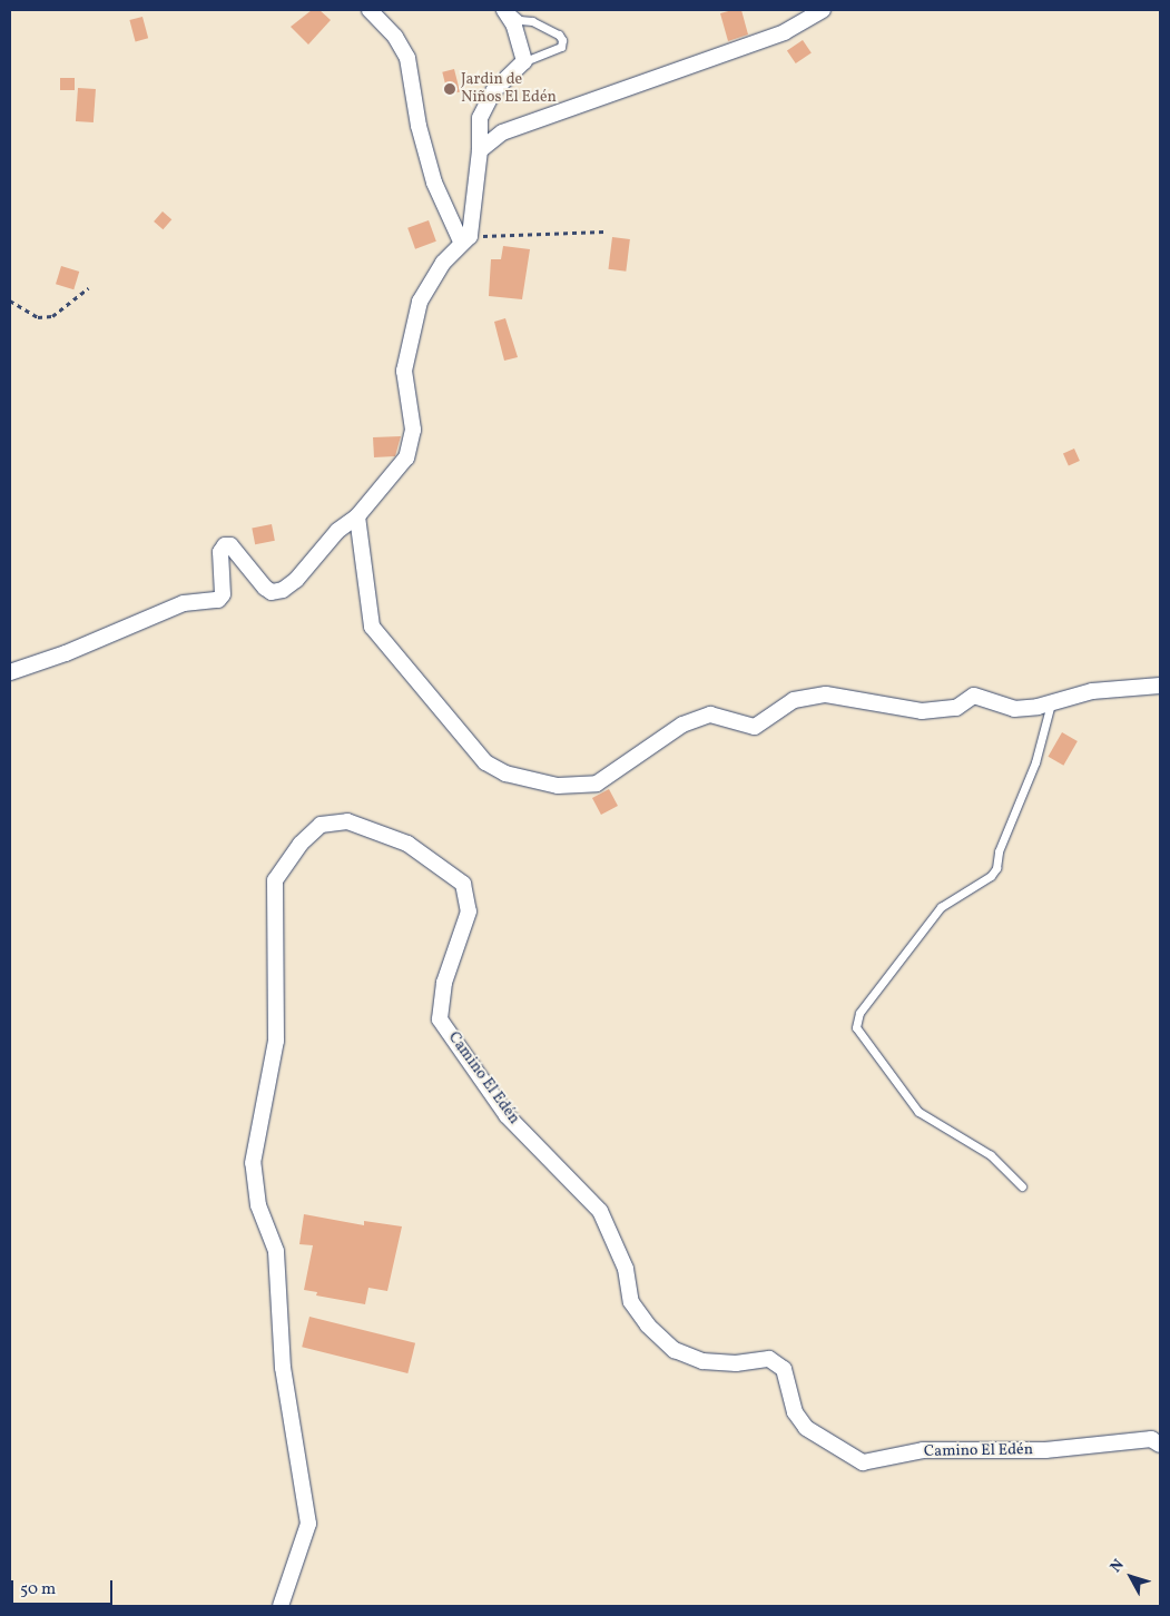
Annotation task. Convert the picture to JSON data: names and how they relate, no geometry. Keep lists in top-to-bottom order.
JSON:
{
  "streets": {
    "street": ["Camino El Edén"]
  },
  "places": ["Jardin de Niños El Edén"],
  "scale_bar": "50 m",
  "north": "top left"
}
